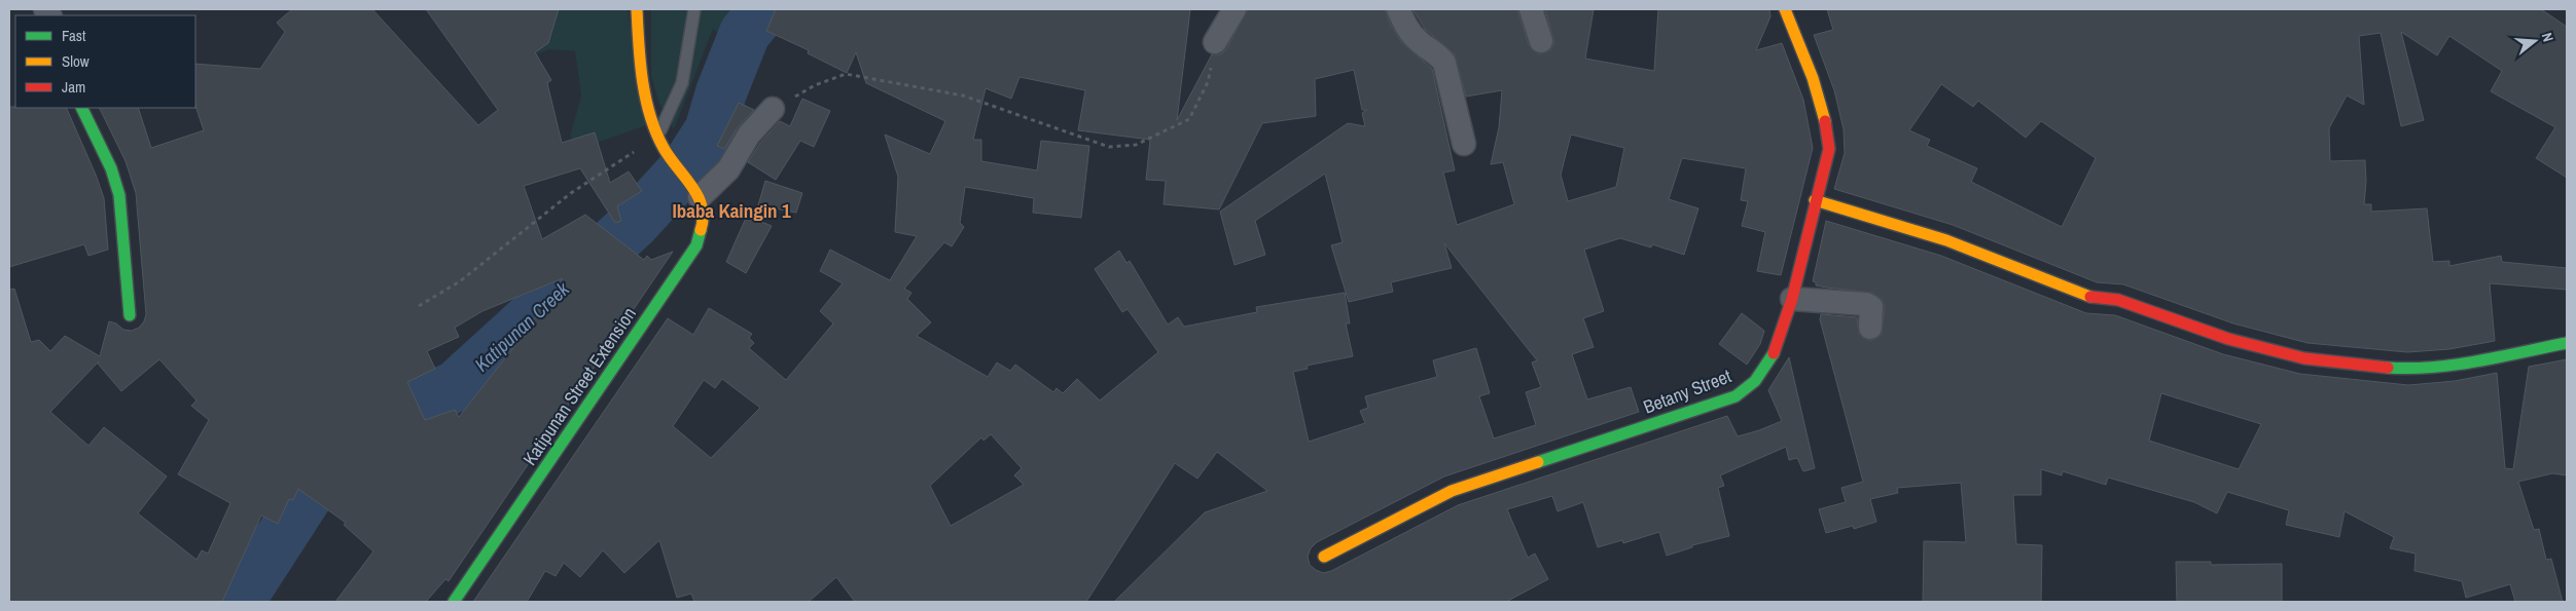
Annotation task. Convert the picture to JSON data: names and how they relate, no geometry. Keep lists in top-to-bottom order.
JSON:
{
  "streets": {
    "street": ["Katipunan Street Extension", "Betany Street"]
  },
  "districts": ["Ibaba Kaingin 1"],
  "water": ["Katipunan Creek"],
  "legend": ["Fast", "Slow", "Jam"],
  "north": "right"
}
